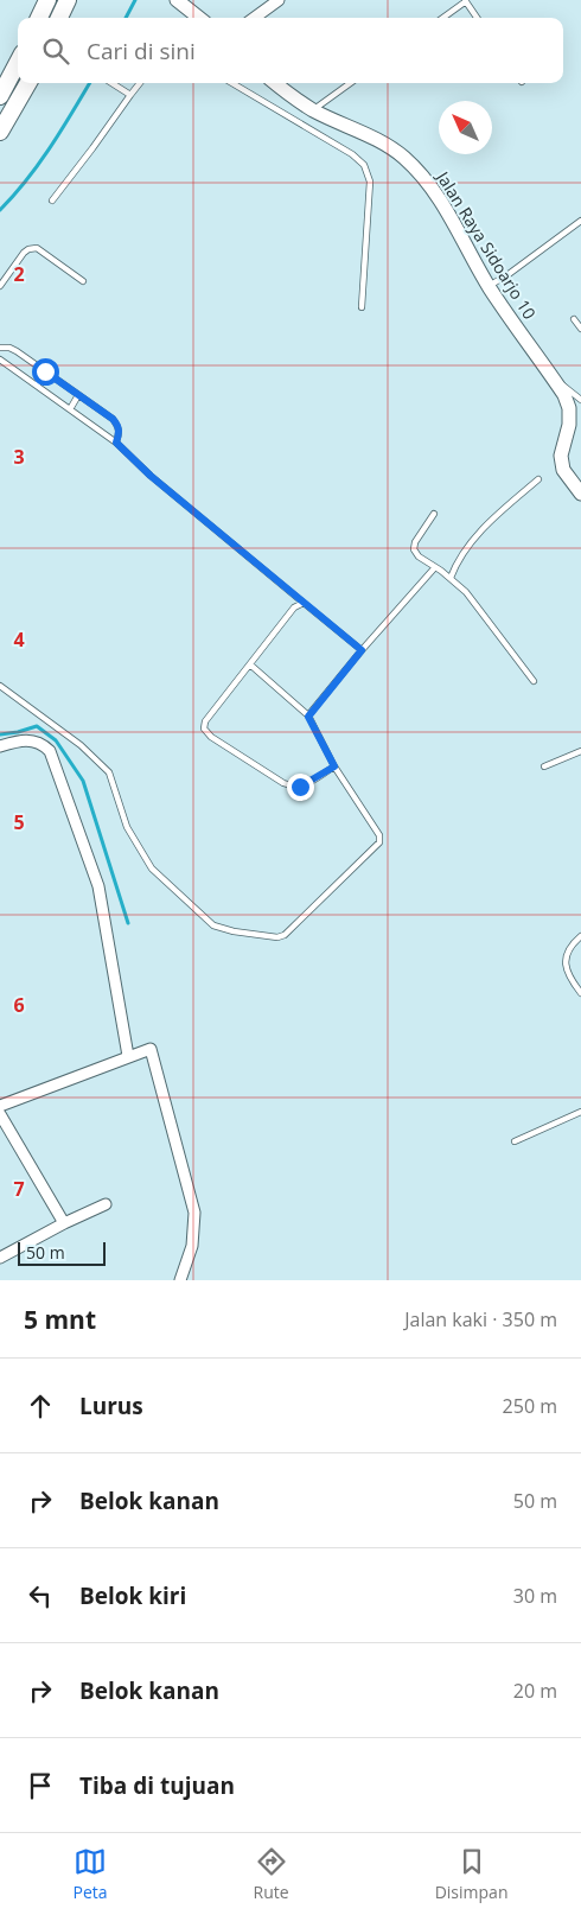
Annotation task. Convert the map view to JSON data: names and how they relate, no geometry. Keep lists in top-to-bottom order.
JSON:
{
  "streets": {
    "street": ["Jalan Raya Sidoarjo 10"]
  },
  "scale_bar": "50 m",
  "north": "top left",
  "page": {
    "search": "Cari di sini",
    "scale": "50 m",
    "heading": ["5 mnt", "Jalan kaki · 350 m"],
    "list": [
      ["Lurus", "250 m"],
      ["Belok kanan", "50 m"],
      ["Belok kiri", "30 m"],
      ["Belok kanan", "20 m"],
      "Tiba di tujuan"
    ],
    "nav": ["Peta", "Rute", "Disimpan"]
  },
  "grid": {
    "rows": [
      "2",
      "3",
      "4",
      "5",
      "6",
      "7"
    ]
  }
}
